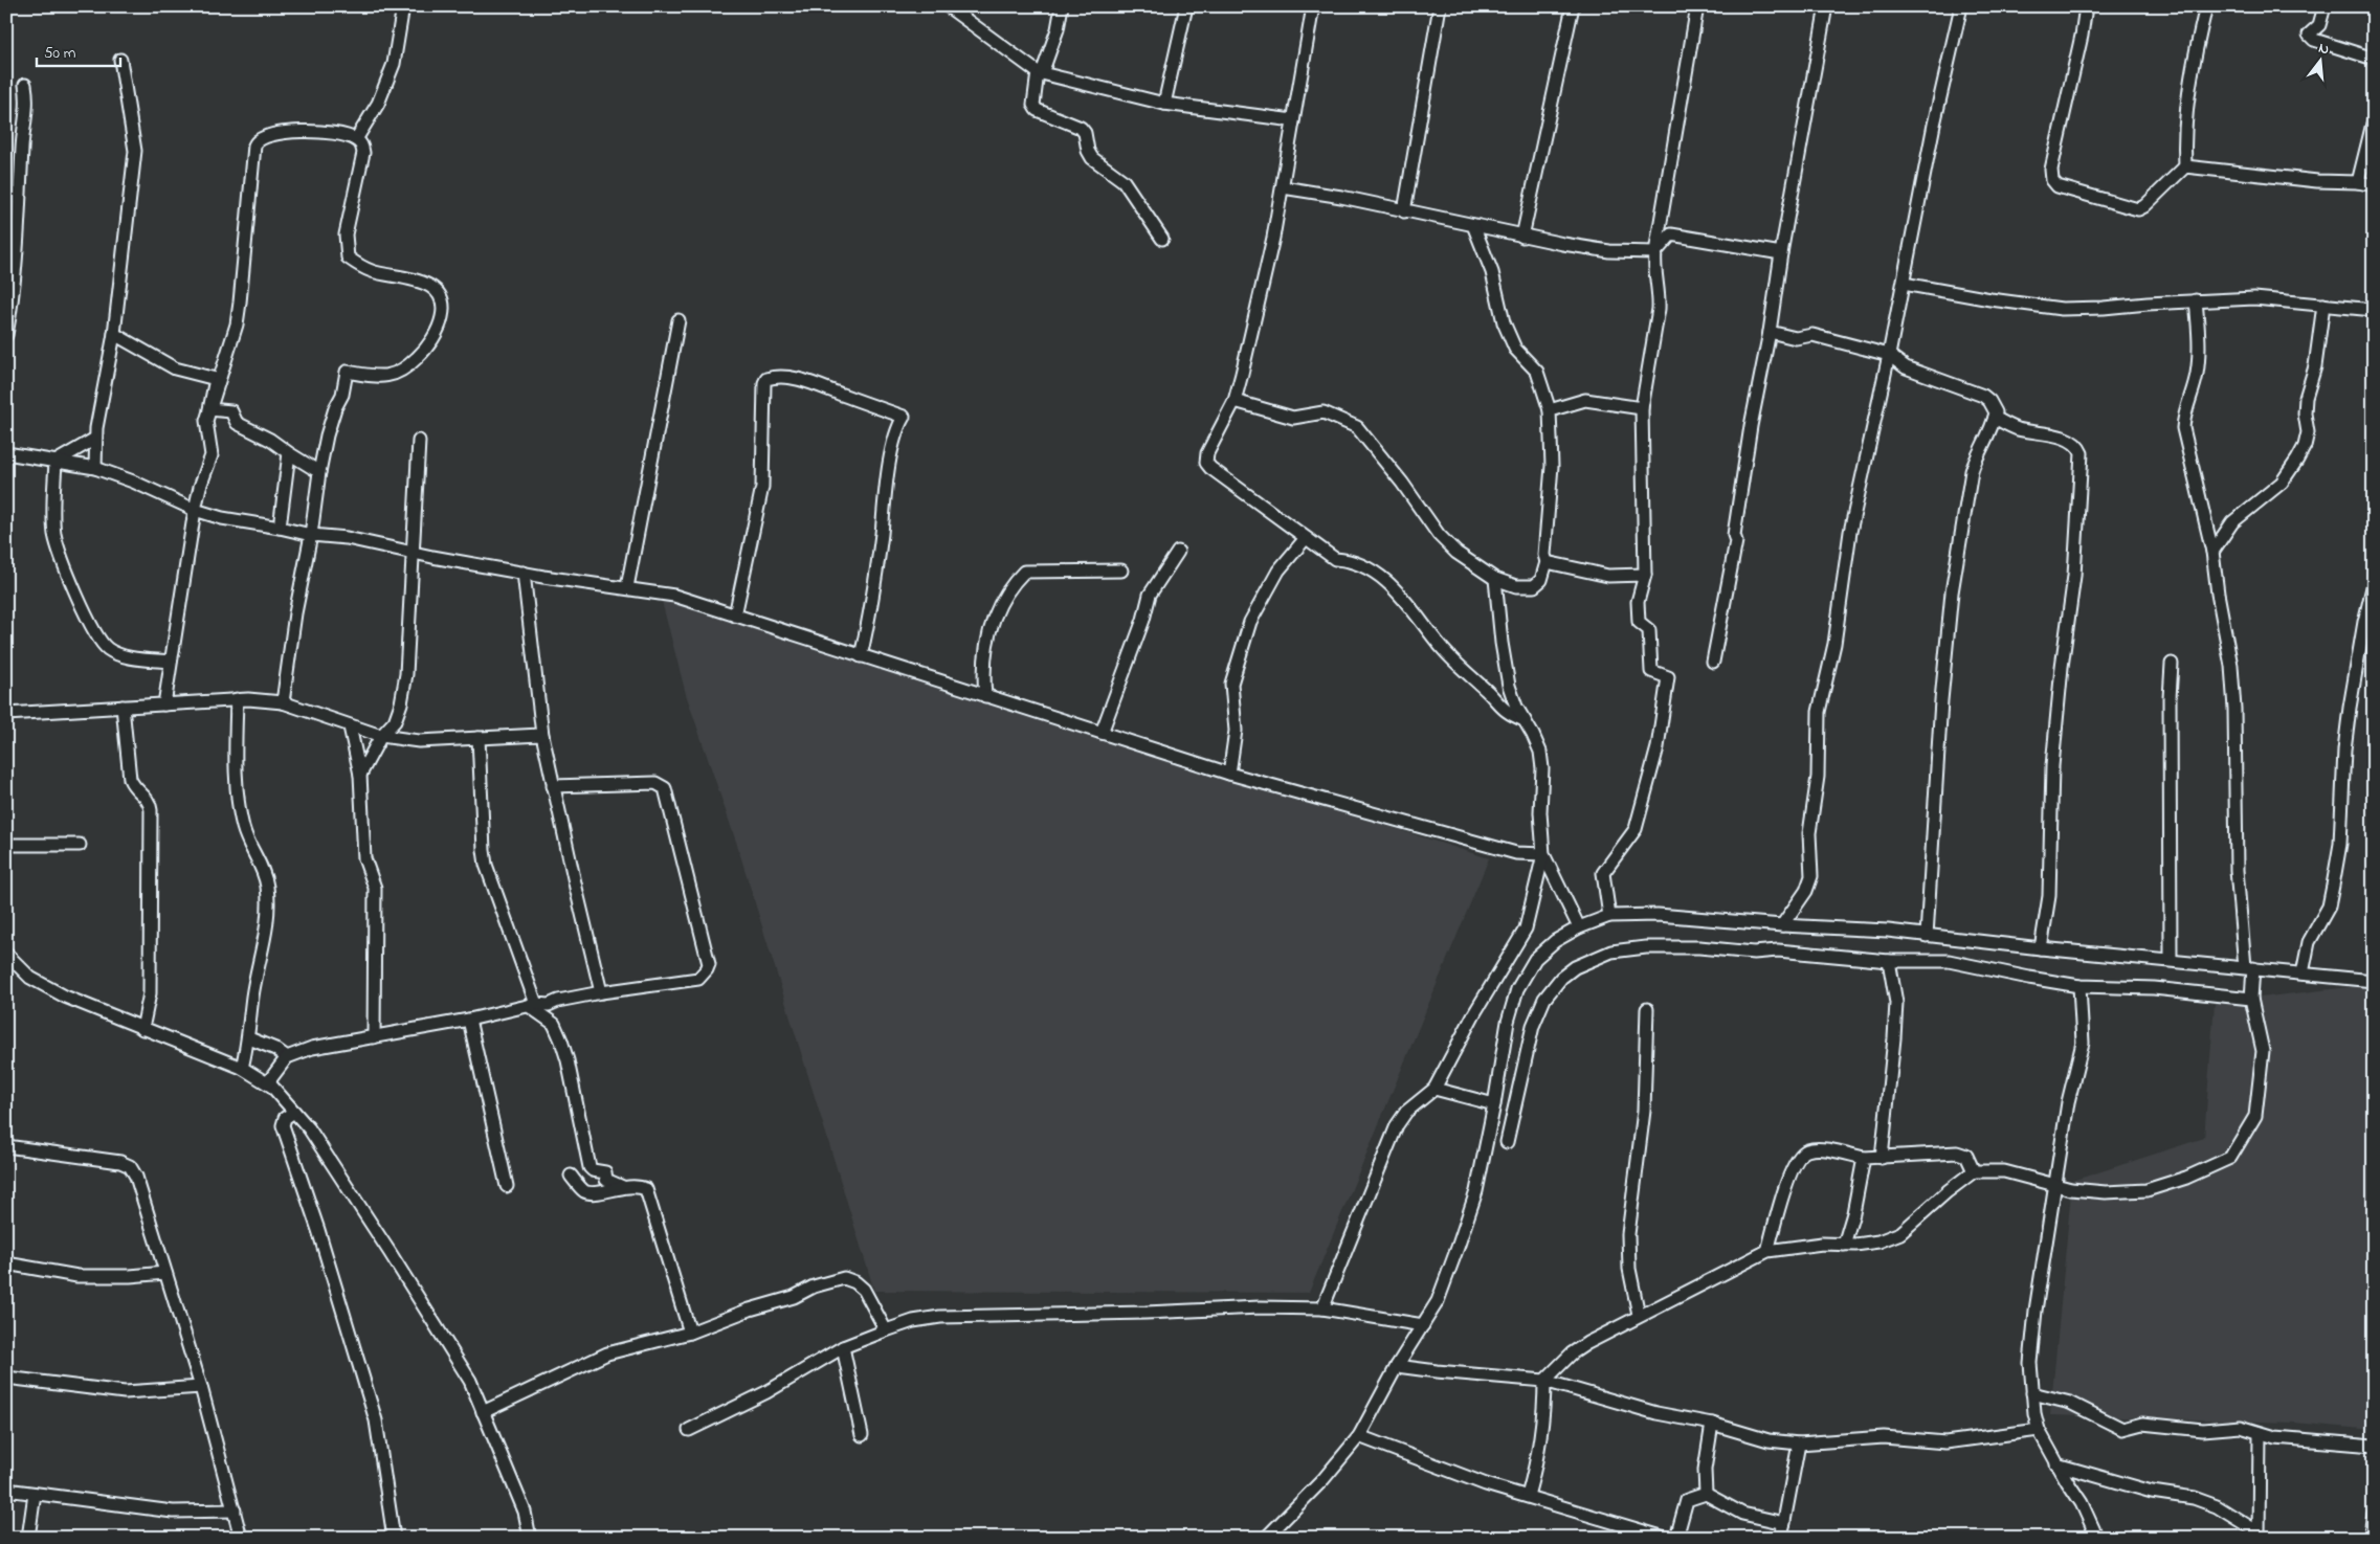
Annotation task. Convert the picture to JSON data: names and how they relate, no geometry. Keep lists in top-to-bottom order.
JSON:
{
  "scale_bar": "50 m",
  "north": "top"
}
